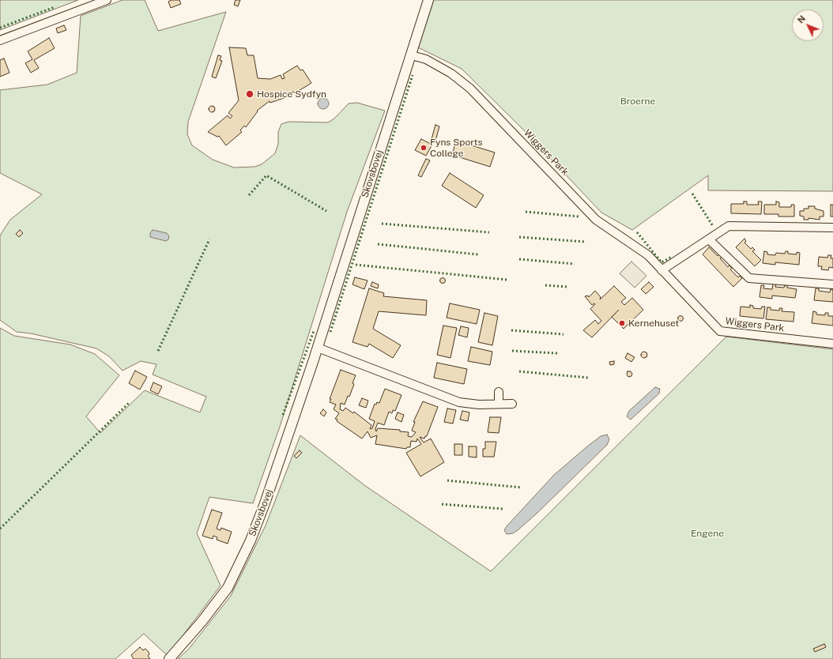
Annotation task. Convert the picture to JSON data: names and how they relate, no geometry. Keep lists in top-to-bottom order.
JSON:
{
  "streets": {
    "street": ["Wiggers Park", "Skovsbovej"]
  },
  "crossings": [
    ["Wiggers Park", "Skovsbovej"]
  ],
  "parks": ["Broerne", "Engene"],
  "places": ["Hospice Sydfyn", "Fyns Sports College", "Kernehuset"],
  "north": "top left"
}
